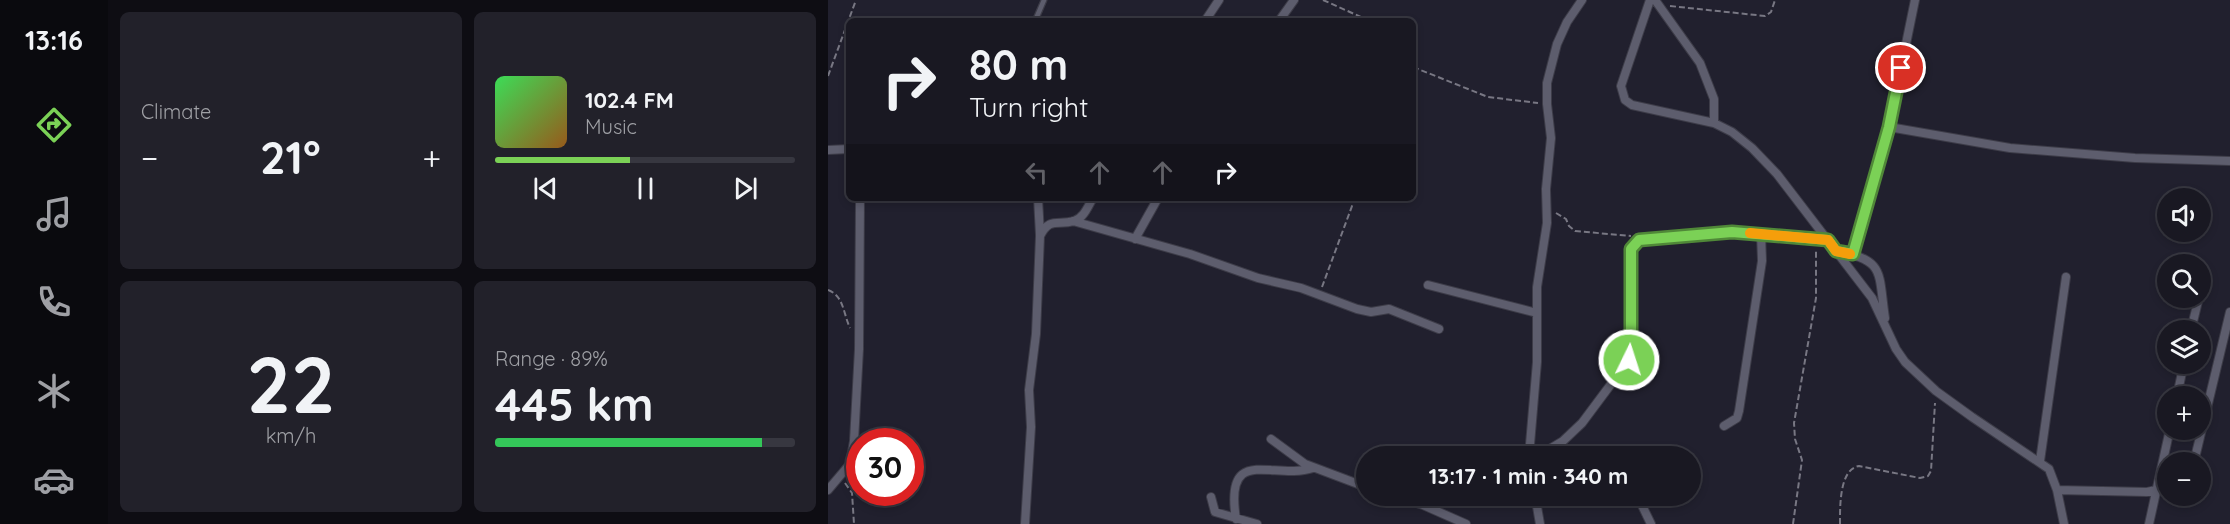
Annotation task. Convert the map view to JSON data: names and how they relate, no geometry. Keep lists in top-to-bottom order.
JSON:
{
  "page": {
    "tabs": "13:16",
    "tile": [
      "Climate",
      ["22", "km/h"],
      ["Range · 89%", "445 km"]
    ],
    "turn": ["80 m", "Turn right"],
    "song": ["102.4 FM", "Music"],
    "heat": ["−", "21°", "+"],
    "map_buttons": ["+", "−"],
    "limit": "30",
    "trip": "13:17 · 1 min · 340 m"
  }
}
